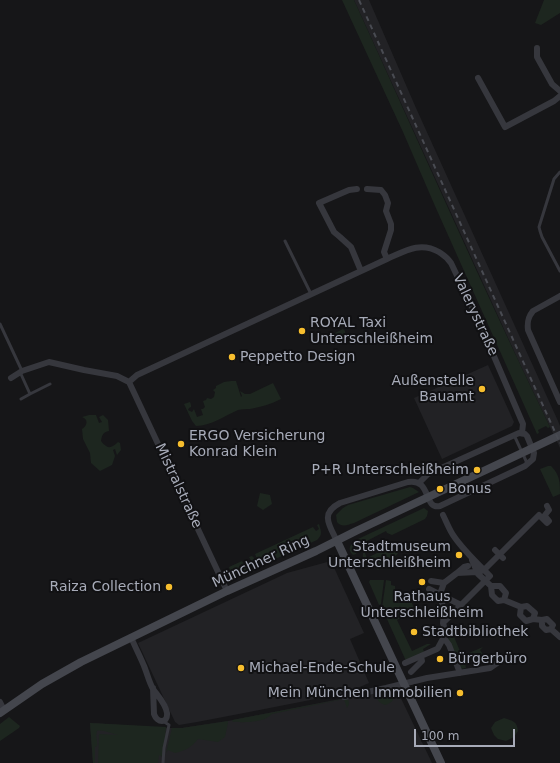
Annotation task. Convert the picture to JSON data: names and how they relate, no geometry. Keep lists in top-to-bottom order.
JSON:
{
  "streets": {
    "main road": ["Münchner Ring"],
    "street": ["Valerystraße", "Mistralstraße"]
  },
  "crossings": [
    ["Valerystraße", "Mistralstraße"],
    ["Mistralstraße", "Münchner Ring"]
  ],
  "places": [
    "ROYAL Taxi Unterschleißheim",
    "Peppetto Design",
    "Außenstelle Bauamt",
    "ERGO Versicherung Konrad Klein",
    "P+R Unterschleißheim",
    "Bonus",
    "Stadtmuseum Unterschleißheim",
    "Rathaus Unterschleißheim",
    "Raiza Collection",
    "Stadtbibliothek",
    "Bürgerbüro",
    "Michael-Ende-Schule",
    "Mein München Immobilien"
  ],
  "scale_bar": "100 m"
}
